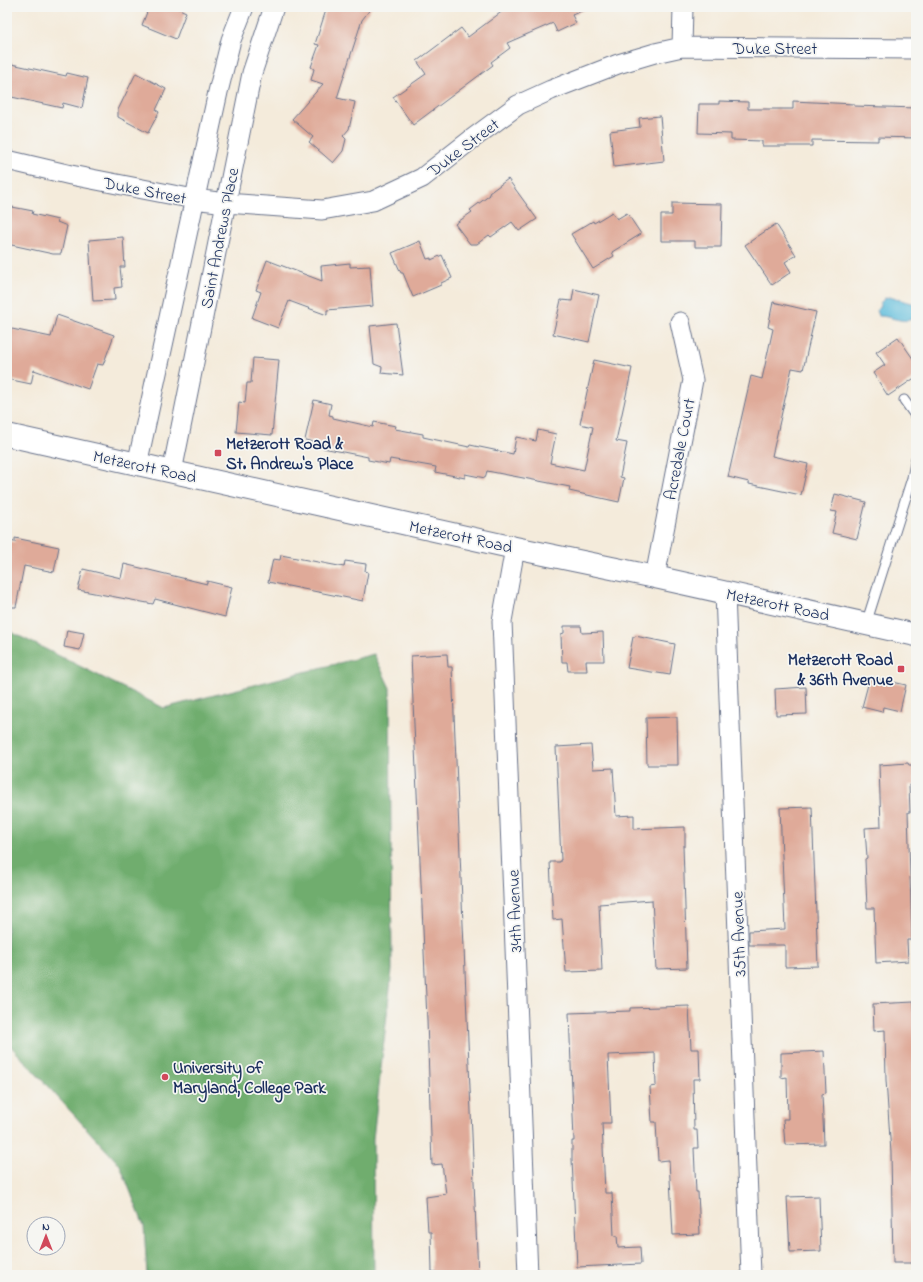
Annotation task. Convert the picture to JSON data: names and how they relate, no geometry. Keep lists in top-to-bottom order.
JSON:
{
  "streets": {
    "street": [
      "Duke Street",
      "Saint Andrews Place",
      "Acredale Court",
      "Metzerott Road",
      "34th Avenue",
      "35th Avenue"
    ]
  },
  "crossings": [
    ["Duke Street", "Saint Andrews Place"],
    ["Saint Andrews Place", "Metzerott Road"],
    ["Acredale Court", "Metzerott Road"],
    ["Metzerott Road", "34th Avenue"],
    ["Metzerott Road", "35th Avenue"]
  ],
  "places": {
    "transit": ["Metzerott Road & St. Andrew's Place", "Metzerott Road & 36th Avenue"],
    "other": ["University of Maryland, College Park"]
  },
  "north": "top"
}
